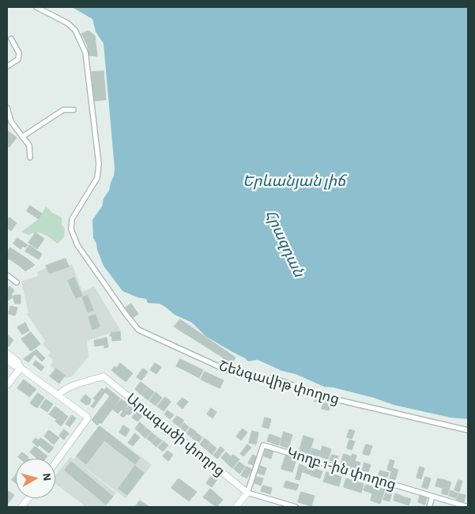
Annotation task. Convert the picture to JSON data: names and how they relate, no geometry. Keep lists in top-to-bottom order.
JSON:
{
  "streets": {
    "street": ["Շենգավիթ փողոց", "Արագածի փողոց", "Կողբ 1-ին փողոց"]
  },
  "crossings": [
    ["Արագածի փողոց", "Կողբ 1-ին փողոց"]
  ],
  "water": ["Երևանյան լիճ", "Հրազդան"],
  "north": "right"
}
